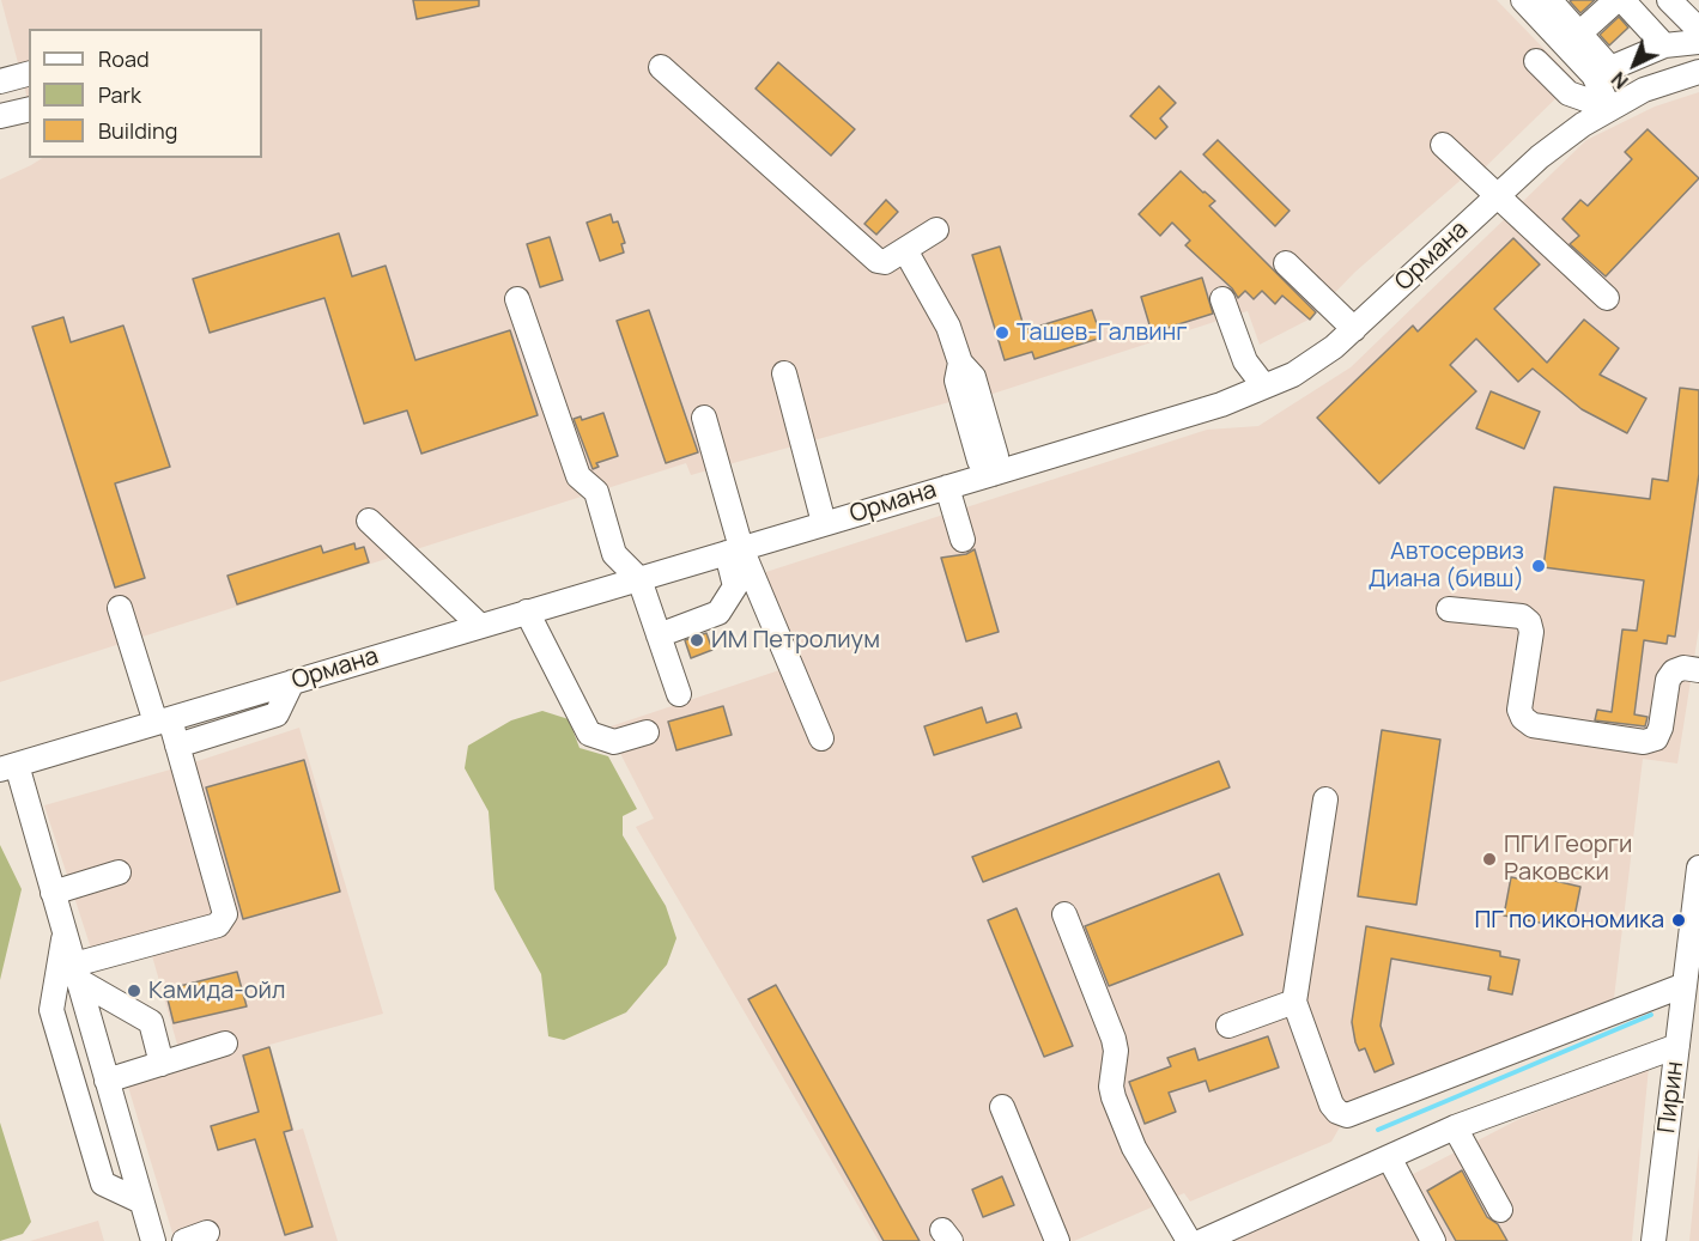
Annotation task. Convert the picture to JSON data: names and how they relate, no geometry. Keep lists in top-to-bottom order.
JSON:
{
  "streets": {
    "street": ["Ормана", "Пирин"]
  },
  "places": [
    "Ташев-Галвинг",
    "Автосервиз Диана (бивш)",
    "ИМ Петролиум",
    "ПГИ Георги Раковски",
    "ПГ по икономика",
    "Камида-ойл"
  ],
  "legend": ["Road", "Park", "Building"],
  "north": "bottom left"
}
